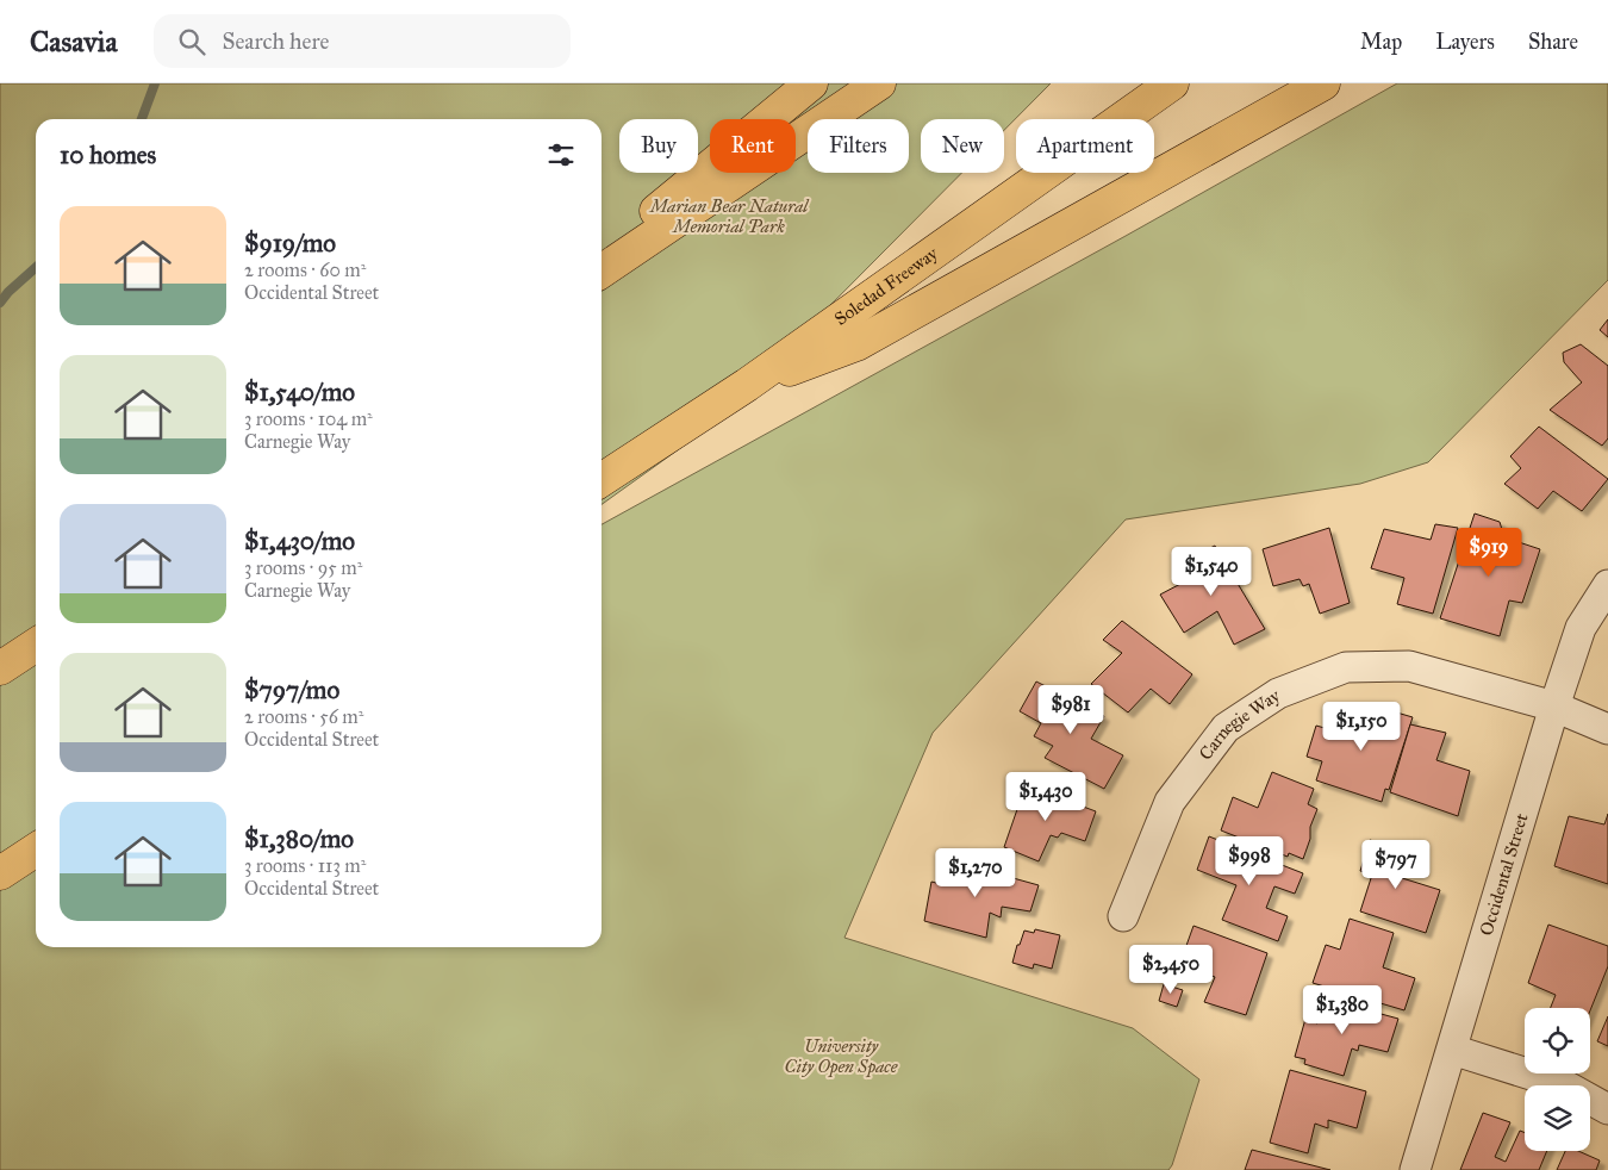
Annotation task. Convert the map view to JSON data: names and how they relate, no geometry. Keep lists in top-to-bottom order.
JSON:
{
  "streets": {
    "highway": ["Soledad Freeway"],
    "street": ["Carnegie Way", "Occidental Street"]
  },
  "crossings": [
    ["Carnegie Way", "Occidental Street"]
  ],
  "parks": ["Marian Bear Natural Memorial Park", "University City Open Space"],
  "page": {
    "header": "Casavia",
    "search": "Search here",
    "nav": ["Map", "Layers", "Share"],
    "chip": [
      "Buy",
      "Rent",
      "Filters",
      "New",
      "Apartment"
    ],
    "heading": "10 homes",
    "list": [
      {
        "name": "$919/mo",
        "note": "2 rooms · 60 m² · Occidental Street"
      },
      {
        "name": "$1,540/mo",
        "note": "3 rooms · 104 m² · Carnegie Way"
      },
      {
        "name": "$1,430/mo",
        "note": "3 rooms · 95 m² · Carnegie Way"
      },
      {
        "name": "$797/mo",
        "note": "2 rooms · 56 m² · Occidental Street"
      },
      {
        "name": "$1,380/mo",
        "note": "3 rooms · 113 m² · Occidental Street"
      }
    ],
    "price": [
      "$919",
      "$1,540",
      "$981",
      "$1,150",
      "$1,430",
      "$998",
      "$797",
      "$1,270",
      "$2,450",
      "$1,380"
    ]
  }
}
